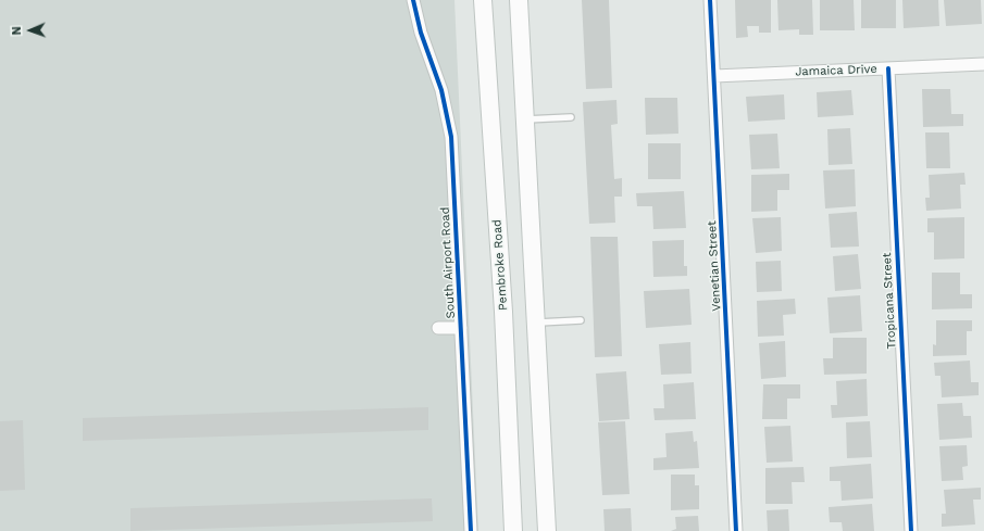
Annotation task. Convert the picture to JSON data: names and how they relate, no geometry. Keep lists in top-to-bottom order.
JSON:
{
  "streets": {
    "main road": ["Pembroke Road"],
    "street": [
      "Jamaica Drive",
      "South Airport Road",
      "Venetian Street",
      "Tropicana Street"
    ]
  },
  "crossings": [
    ["Jamaica Drive", "Venetian Street"],
    ["Jamaica Drive", "Tropicana Street"]
  ],
  "north": "left"
}
